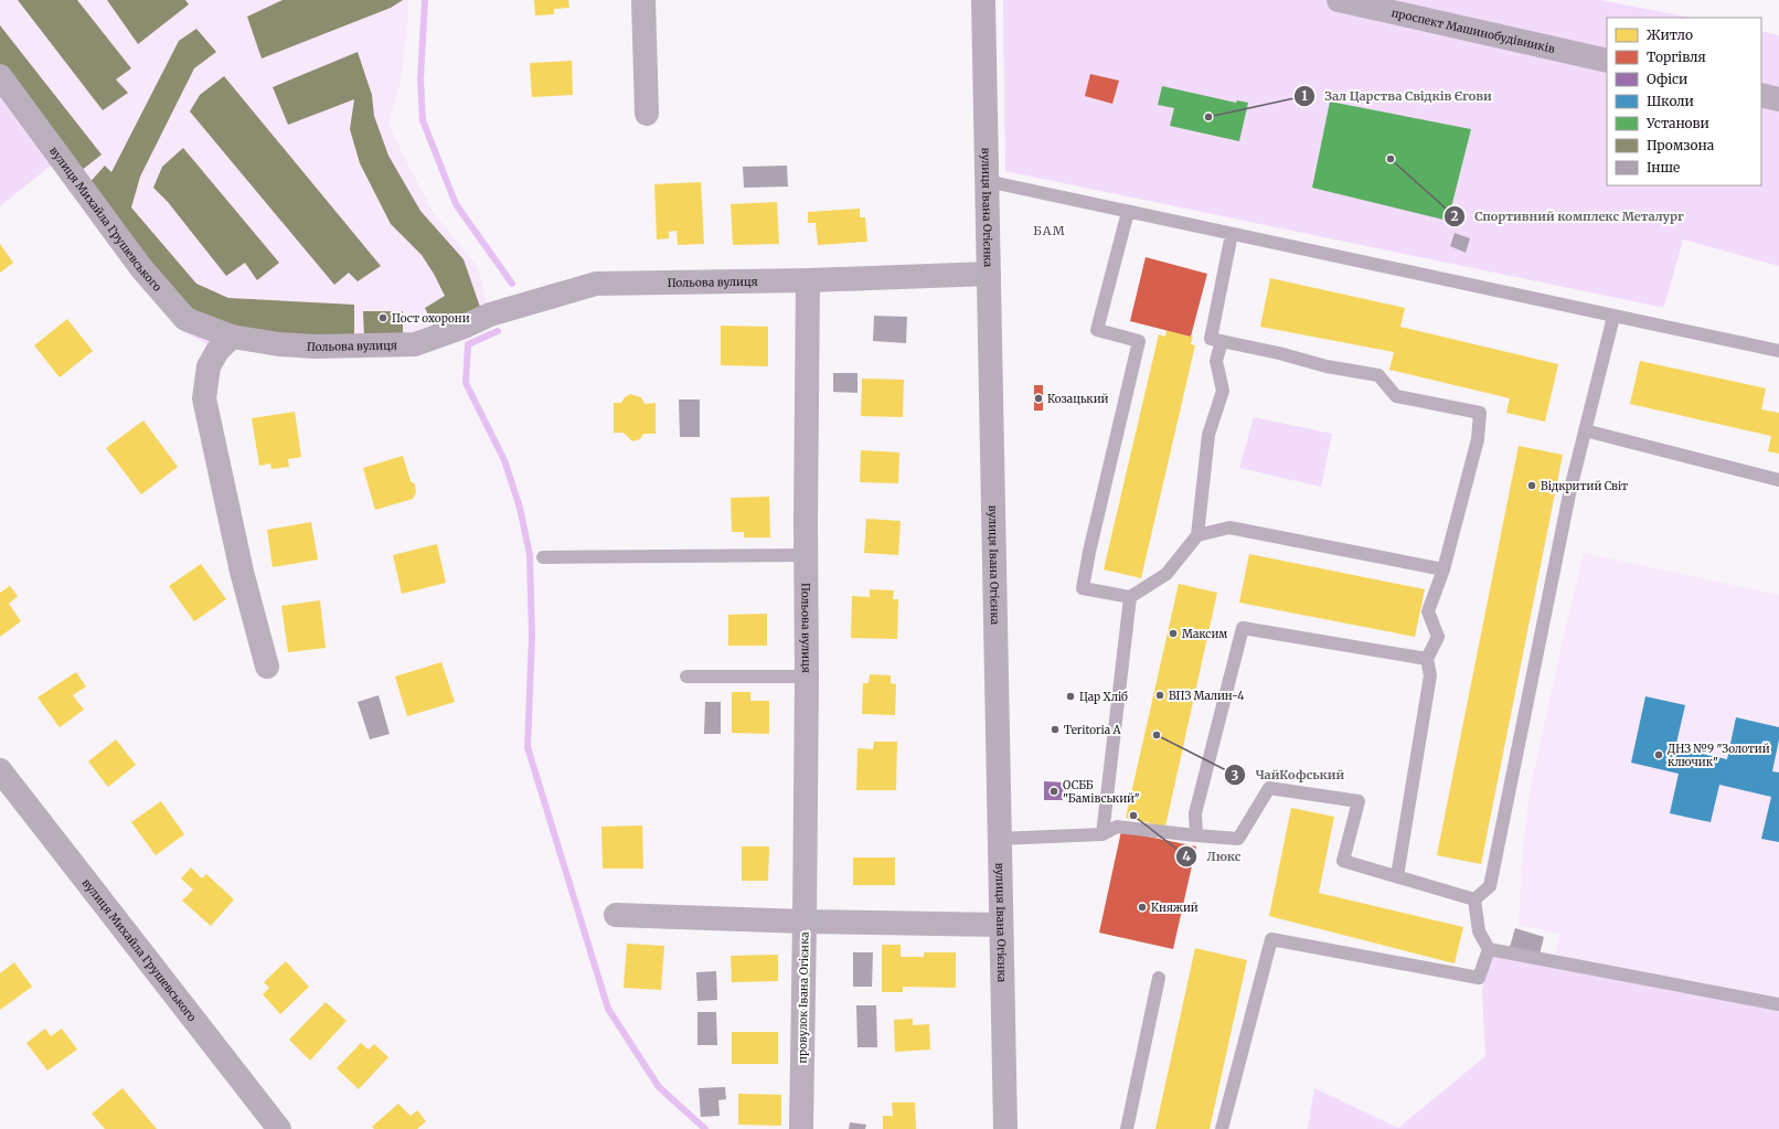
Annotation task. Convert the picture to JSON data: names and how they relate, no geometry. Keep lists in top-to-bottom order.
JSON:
{
  "streets": {
    "street": [
      "проспект Машинобудівників",
      "вулиця Івана Огієнка",
      "вулиця Михайла Грушевського",
      "Польова вулиця",
      "провулок Івана Огієнка"
    ]
  },
  "crossings": [
    ["вулиця Івана Огієнка", "Польова вулиця"],
    ["вулиця Михайла Грушевського", "Польова вулиця"],
    ["Польова вулиця", "провулок Івана Огієнка"]
  ],
  "districts": ["БАМ"],
  "places": [
    "Зал Царства Свідків Єгови",
    "Спортивний комплекс Металург",
    "Пост охорони",
    "Козацький",
    "Відкритий Світ",
    "Максим",
    "ВПЗ Малин-4",
    "Цар Хліб",
    "Teritoria A",
    "ЧайКофський",
    "ДНЗ №9 \"Золотий ключик\"",
    "ОСББ \"Бамівський\"",
    "Люкс",
    "Княжий"
  ],
  "legend": [
    "Житло",
    "Торгівля",
    "Офіси",
    "Школи",
    "Установи",
    "Промзона",
    "Інше"
  ]
}
